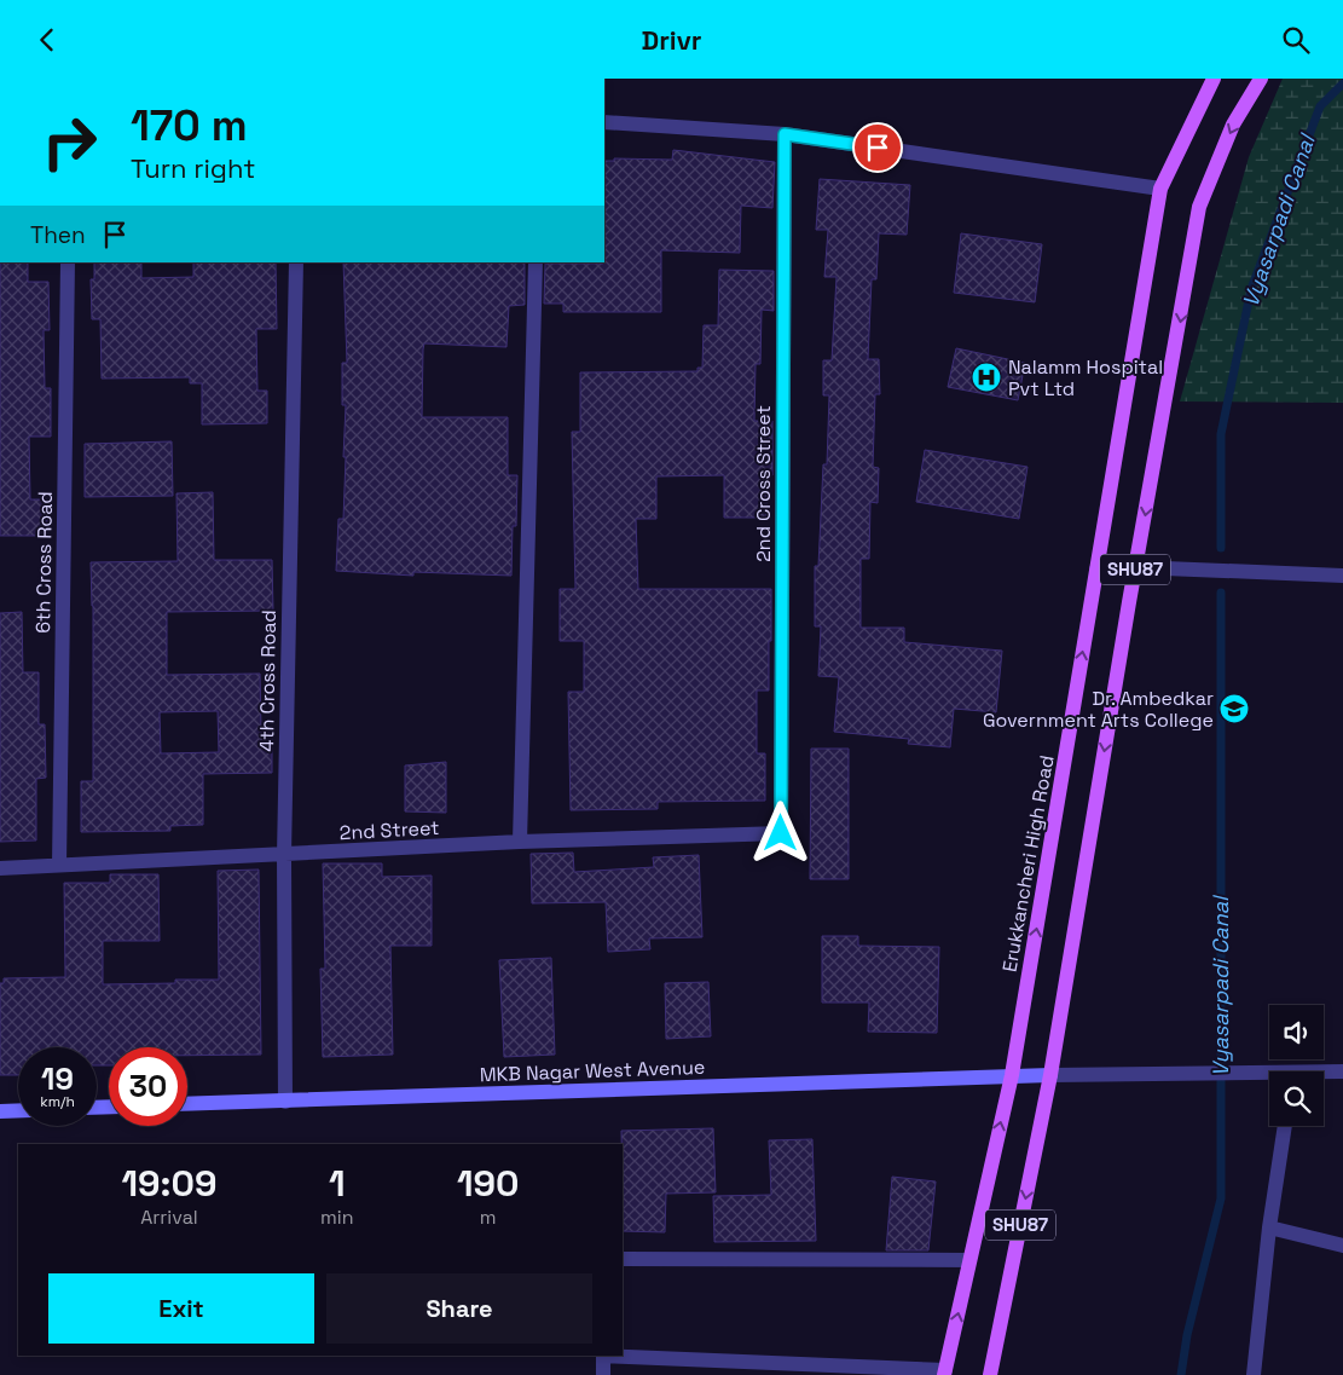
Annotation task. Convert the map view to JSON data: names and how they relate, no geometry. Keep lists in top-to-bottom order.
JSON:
{
  "streets": {
    "main road": ["SHU87", "Erukkancheri High Road", "MKB Nagar West Avenue"],
    "street": [
      "2nd Cross Street",
      "6th Cross Road",
      "4th Cross Road",
      "2nd Street"
    ]
  },
  "crossings": [
    ["2nd Cross Street", "2nd Street"],
    ["6th Cross Road", "2nd Street"],
    ["SHU87", "MKB Nagar West Avenue"],
    ["4th Cross Road", "2nd Street"],
    ["4th Cross Road", "MKB Nagar West Avenue"],
    ["Erukkancheri High Road", "MKB Nagar West Avenue"]
  ],
  "water": ["Vyasarpadi Canal"],
  "places": {
    "hospital": ["Nalamm Hospital Pvt Ltd"],
    "school or university": ["Dr. Ambedkar Government Arts College"]
  },
  "page": {
    "header": "Drivr",
    "turn": ["170 m", "Turn right"],
    "then": "Then",
    "speed": "19 km/h",
    "limit": "30",
    "eta": [
      "19:09",
      "Arrival",
      "1",
      "min",
      "190",
      "m"
    ],
    "buttons": ["Exit", "Share"]
  }
}
